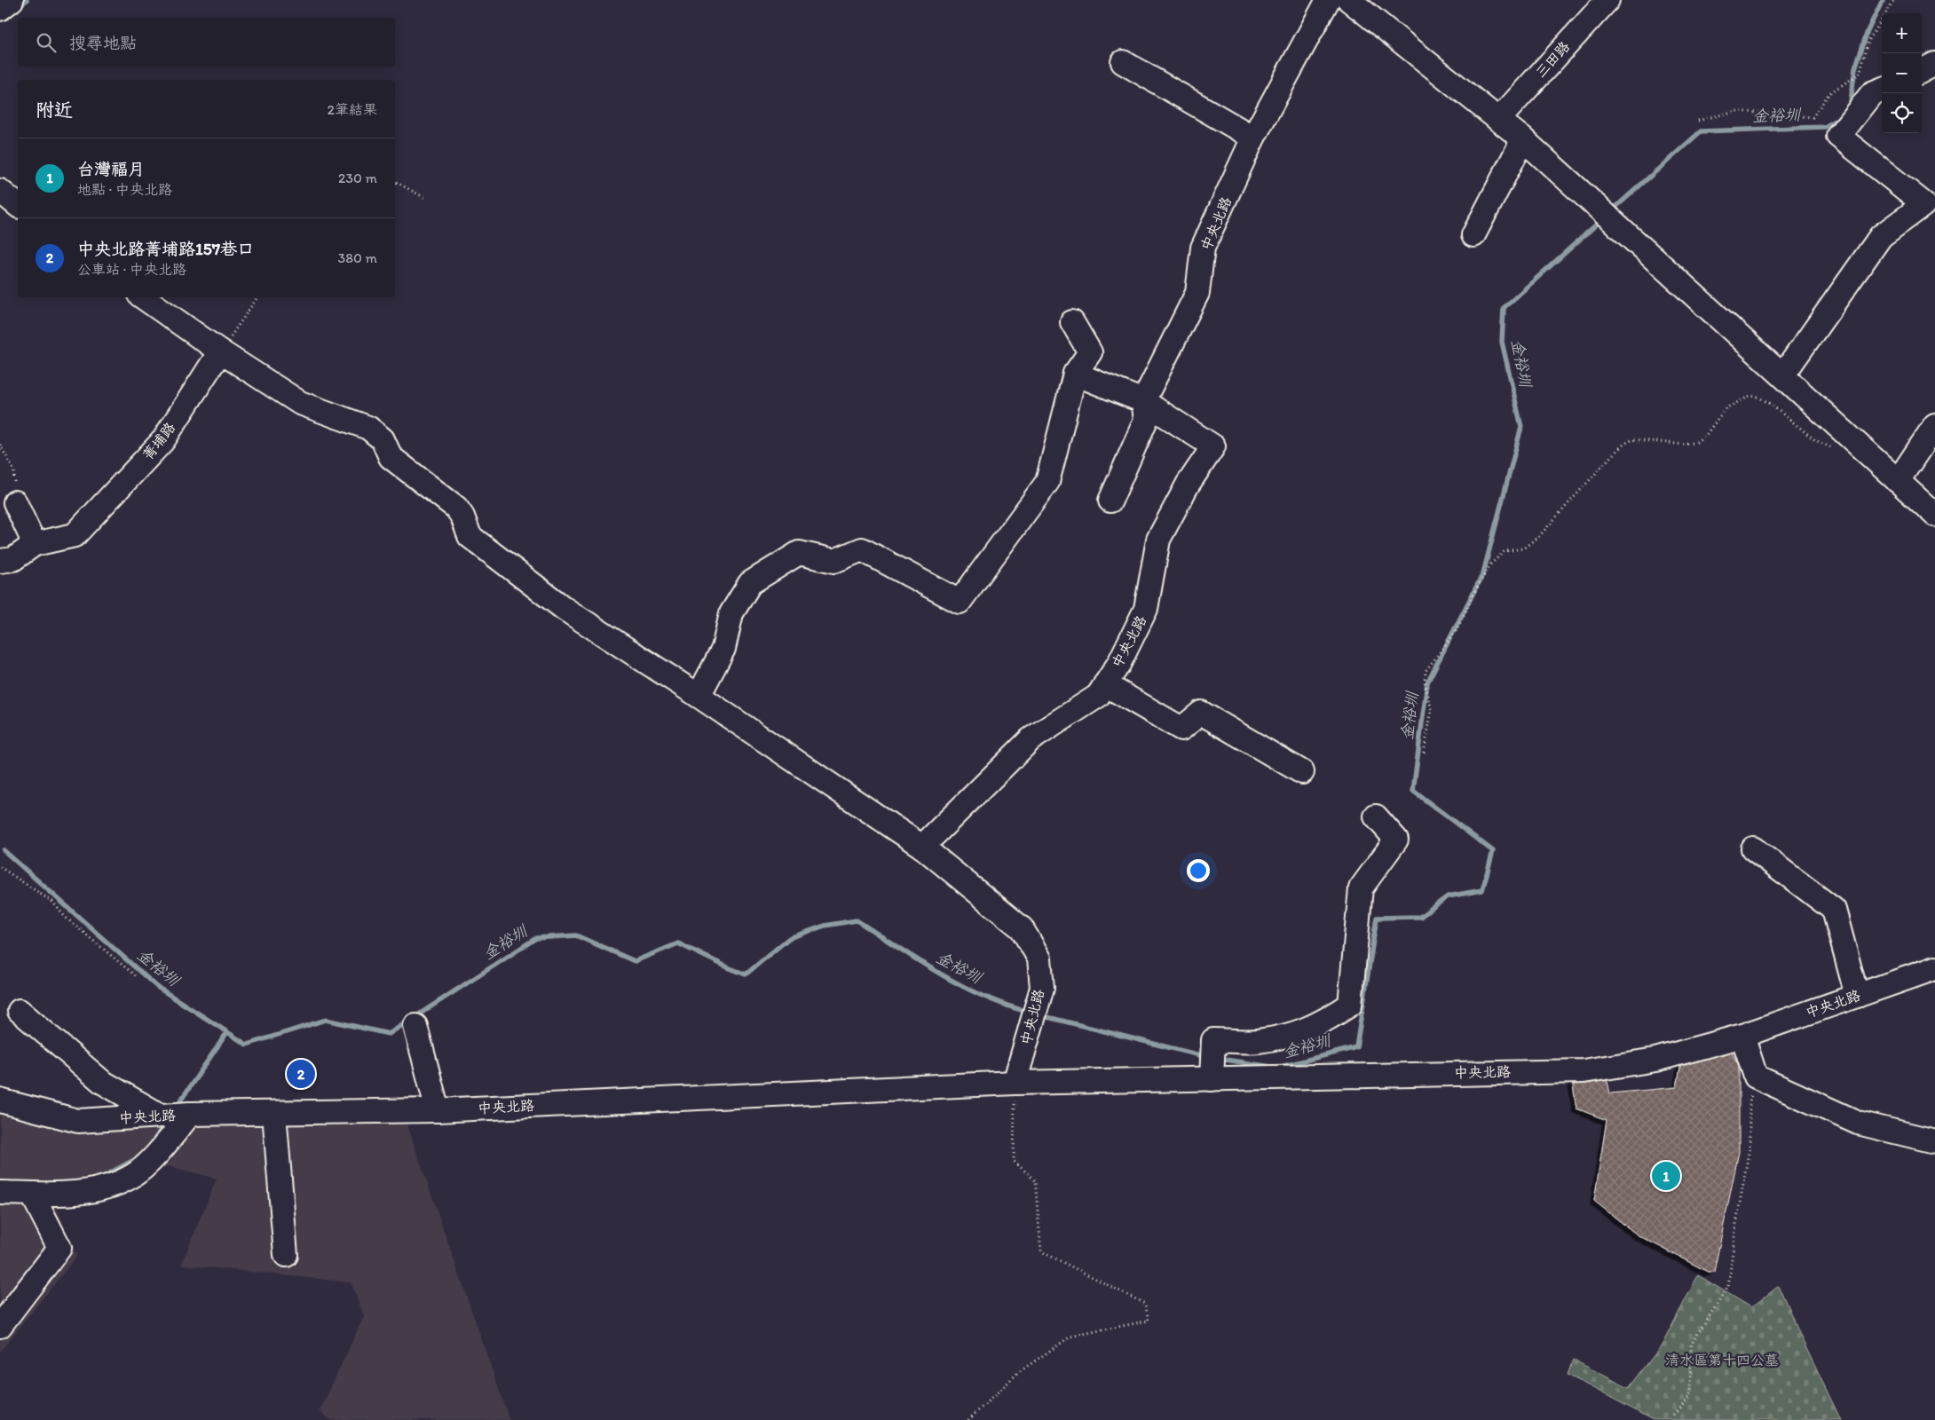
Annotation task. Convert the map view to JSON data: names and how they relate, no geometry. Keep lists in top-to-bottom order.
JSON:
{
  "streets": {
    "street": ["三田路", "中央北路", "菁埔路"]
  },
  "water": ["金裕圳"],
  "parks": ["清水區第十四公墓"],
  "page": {
    "map_buttons": ["+", "−"],
    "search": "搜尋地點",
    "heading": ["附近", "2筆結果"],
    "list": [
      {
        "mark": "1",
        "name": "台灣福月",
        "note": "地點 · 中央北路",
        "value": "230 m"
      },
      {
        "mark": "2",
        "name": "中央北路菁埔路157巷口",
        "note": "公車站 · 中央北路",
        "value": "380 m"
      }
    ],
    "pins": ["2", "1"]
  }
}
